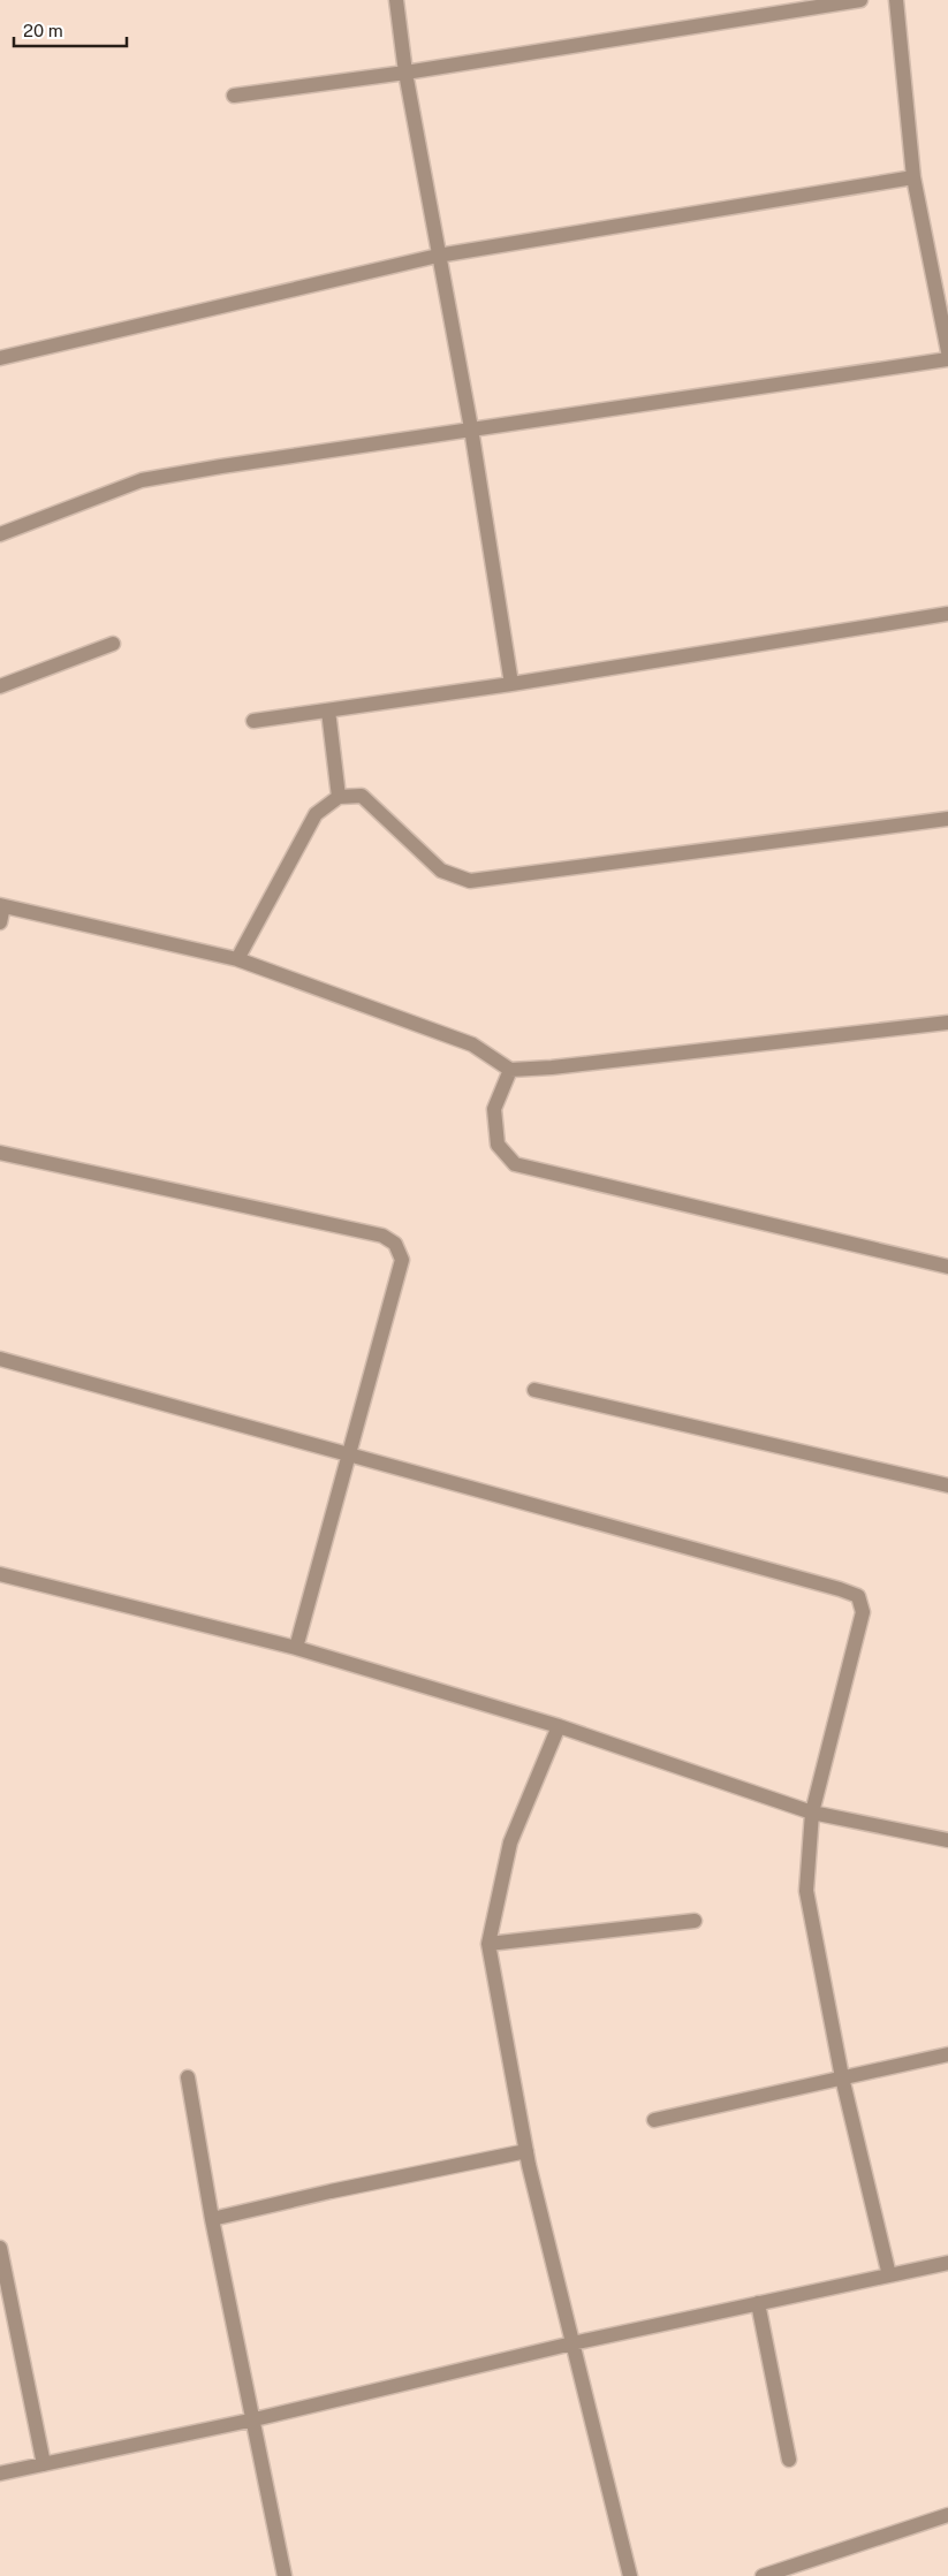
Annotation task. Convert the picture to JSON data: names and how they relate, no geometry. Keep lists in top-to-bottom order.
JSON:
{
  "scale_bar": "20 m"
}
